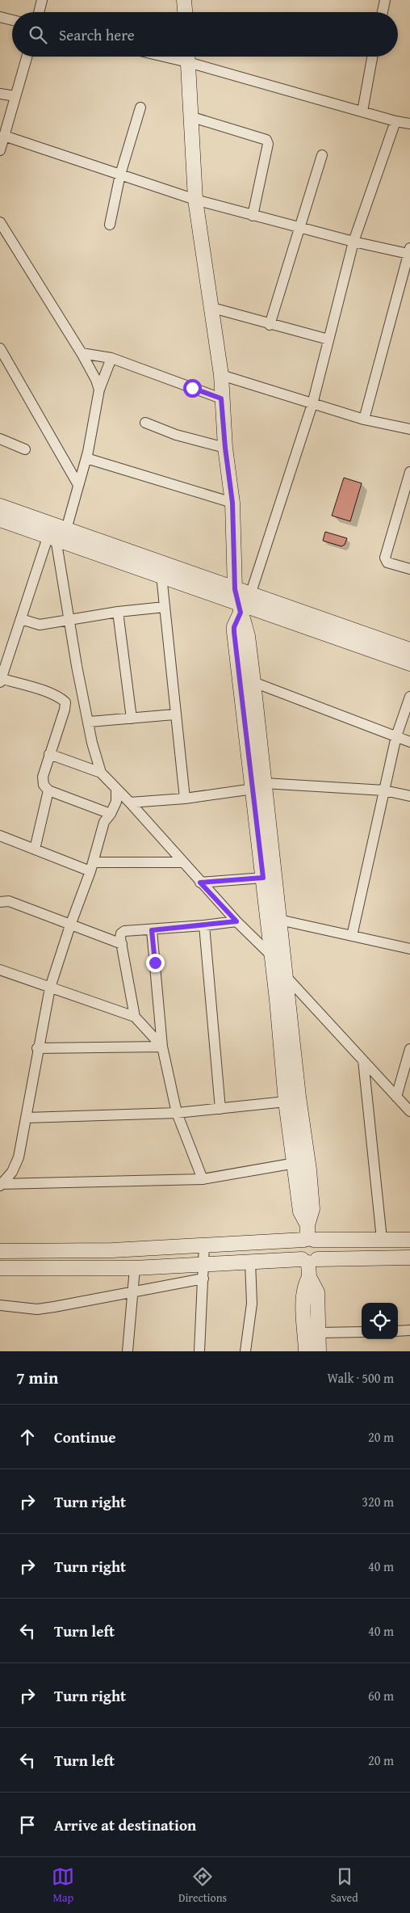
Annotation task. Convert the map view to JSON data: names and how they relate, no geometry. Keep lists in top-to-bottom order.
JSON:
{
  "page": {
    "search": "Search here",
    "heading": ["7 min", "Walk · 500 m"],
    "list": [
      ["Continue", "20 m"],
      ["Turn right", "320 m"],
      ["Turn right", "40 m"],
      ["Turn left", "40 m"],
      ["Turn right", "60 m"],
      ["Turn left", "20 m"],
      "Arrive at destination"
    ],
    "nav": ["Map", "Directions", "Saved"]
  }
}
